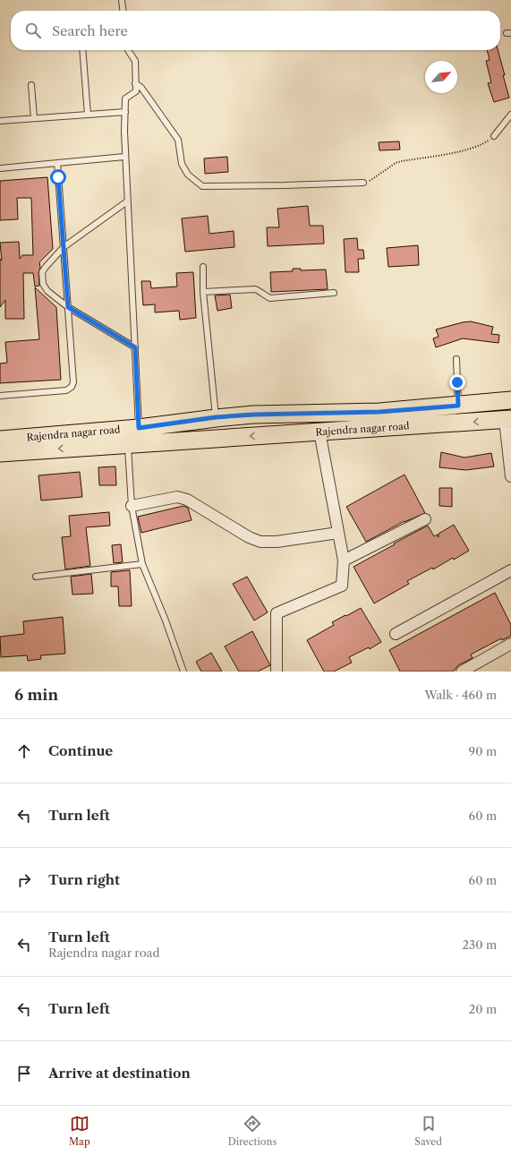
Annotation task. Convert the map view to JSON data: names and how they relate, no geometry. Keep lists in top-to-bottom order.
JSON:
{
  "streets": {
    "main road": ["Rajendra nagar road"]
  },
  "north": "top right",
  "page": {
    "search": "Search here",
    "heading": ["6 min", "Walk · 460 m"],
    "list": [
      ["Continue", "90 m"],
      ["Turn left", "60 m"],
      ["Turn right", "60 m"],
      ["Turn left", "Rajendra nagar road", "230 m"],
      ["Turn left", "20 m"],
      "Arrive at destination"
    ],
    "nav": ["Map", "Directions", "Saved"]
  }
}
